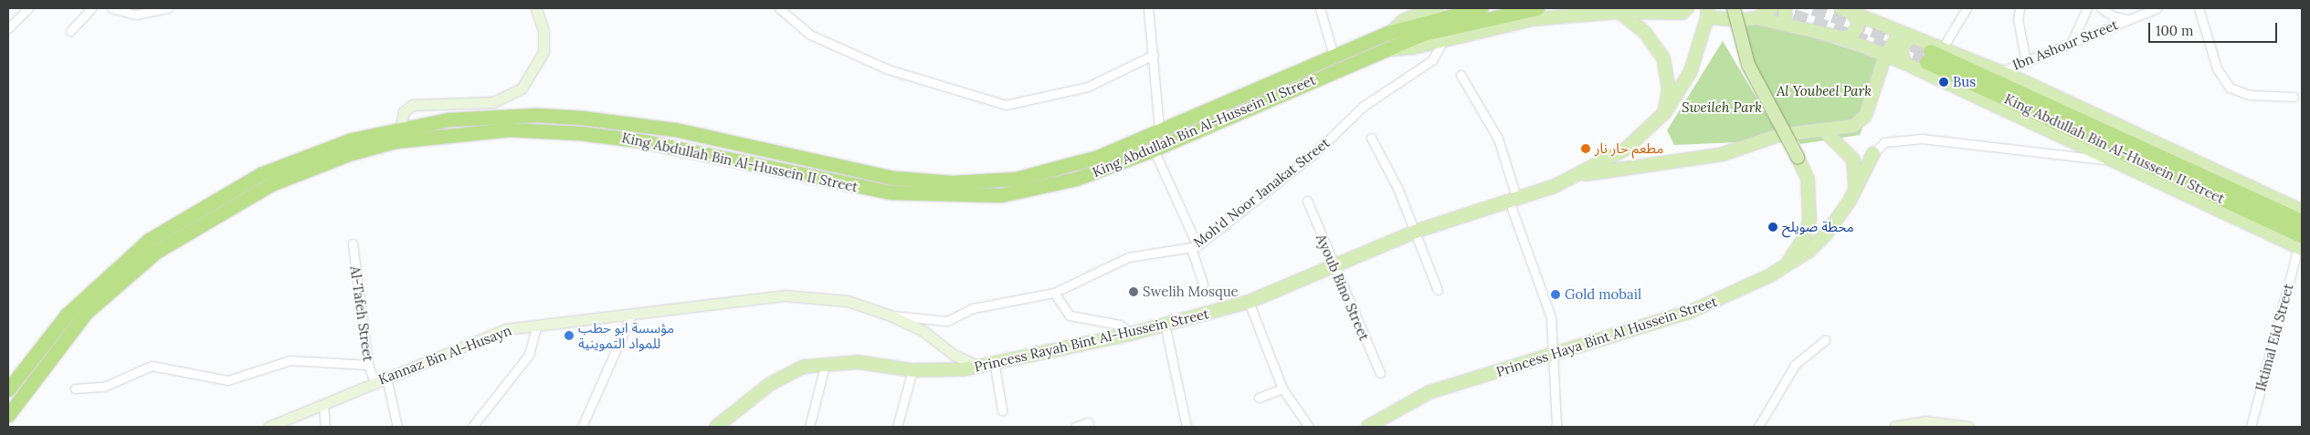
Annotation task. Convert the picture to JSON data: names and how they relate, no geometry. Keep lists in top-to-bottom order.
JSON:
{
  "streets": {
    "highway": ["King Abdullah Bin Al-Hussein II Street"],
    "main road": ["Princess Haya Bint Al Hussein Street", "Princess Rayah Bint Al-Hussein Street"],
    "street": [
      "Ibn Ashour Street",
      "Moh'd Noor Janakat Street",
      "Ayoub Bino Street",
      "Al-Tafeh Street",
      "Iktimal Eid Street",
      "Kannaz Bin Al-Husayn"
    ]
  },
  "crossings": [
    ["King Abdullah Bin Al-Hussein II Street", "Iktimal Eid Street"],
    ["Moh'd Noor Janakat Street", "Kannaz Bin Al-Husayn"],
    ["Ayoub Bino Street", "Princess Rayah Bint Al-Hussein Street"],
    ["Al-Tafeh Street", "Kannaz Bin Al-Husayn"],
    ["Princess Rayah Bint Al-Hussein Street", "Kannaz Bin Al-Husayn"]
  ],
  "parks": ["Al Youbeel Park", "Sweileh Park"],
  "places": [
    "Bus",
    "مطعم حار نار",
    "محطة صويلح",
    "Swelih Mosque",
    "Gold mobail",
    "مؤسسة ابو حطب للمواد التموينية"
  ],
  "scale_bar": "100 m"
}
